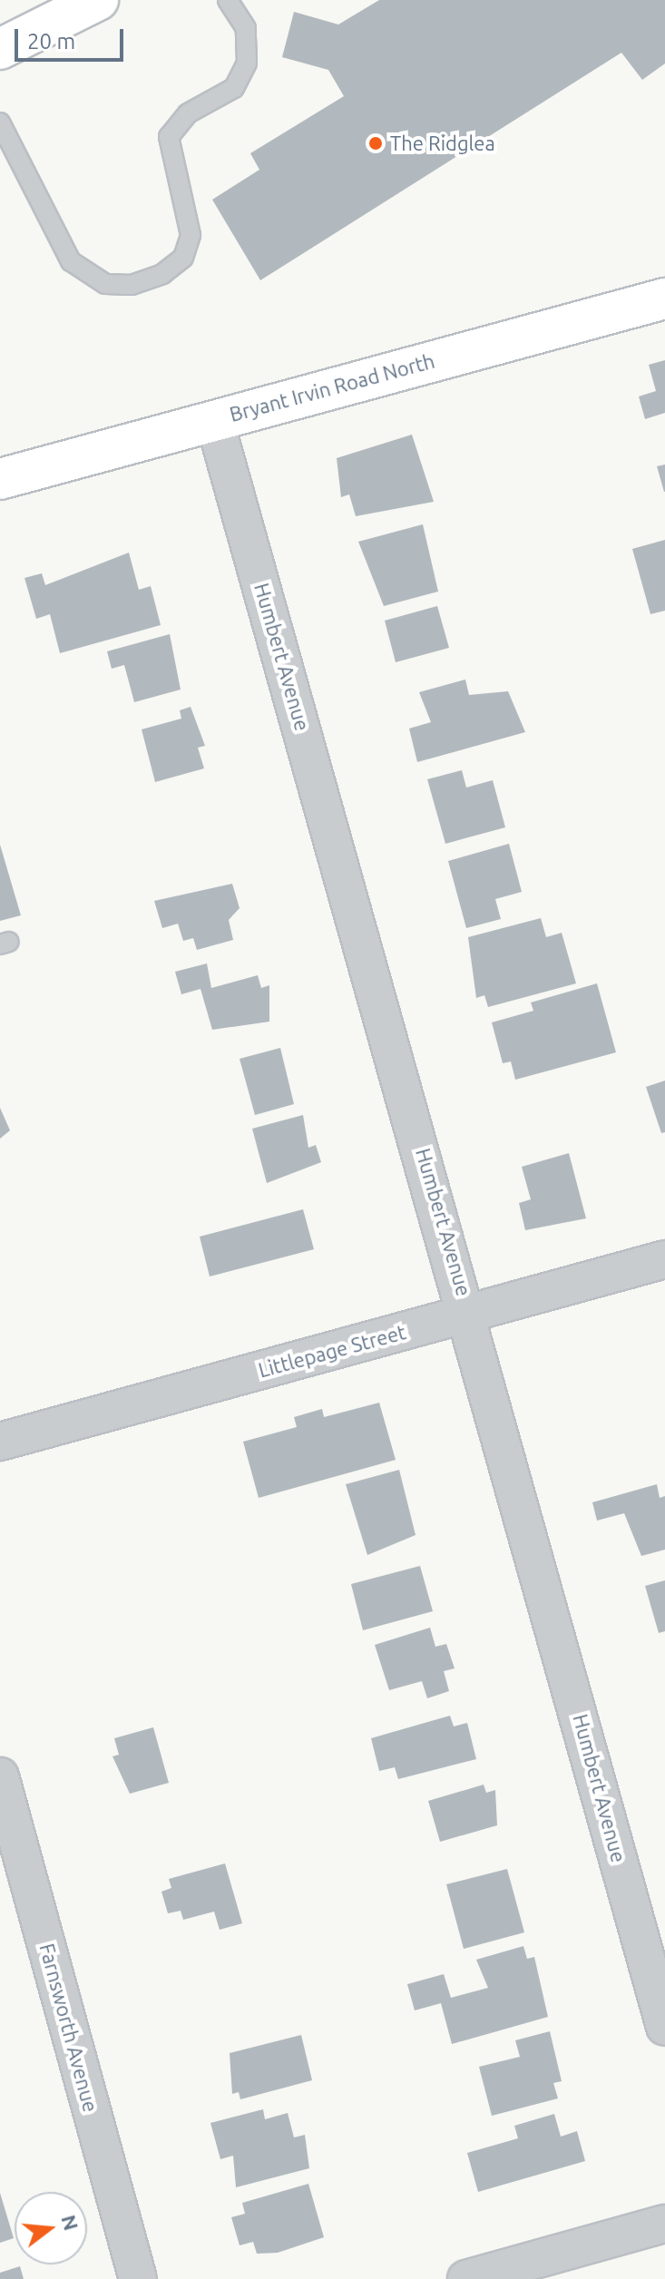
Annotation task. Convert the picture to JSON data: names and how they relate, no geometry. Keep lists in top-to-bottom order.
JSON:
{
  "streets": {
    "main road": ["Bryant Irvin Road North"],
    "street": ["Humbert Avenue", "Littlepage Street", "Farnsworth Avenue"]
  },
  "crossings": [
    ["Bryant Irvin Road North", "Humbert Avenue"],
    ["Humbert Avenue", "Littlepage Street"]
  ],
  "places": ["The Ridglea"],
  "scale_bar": "20 m",
  "north": "right"
}
